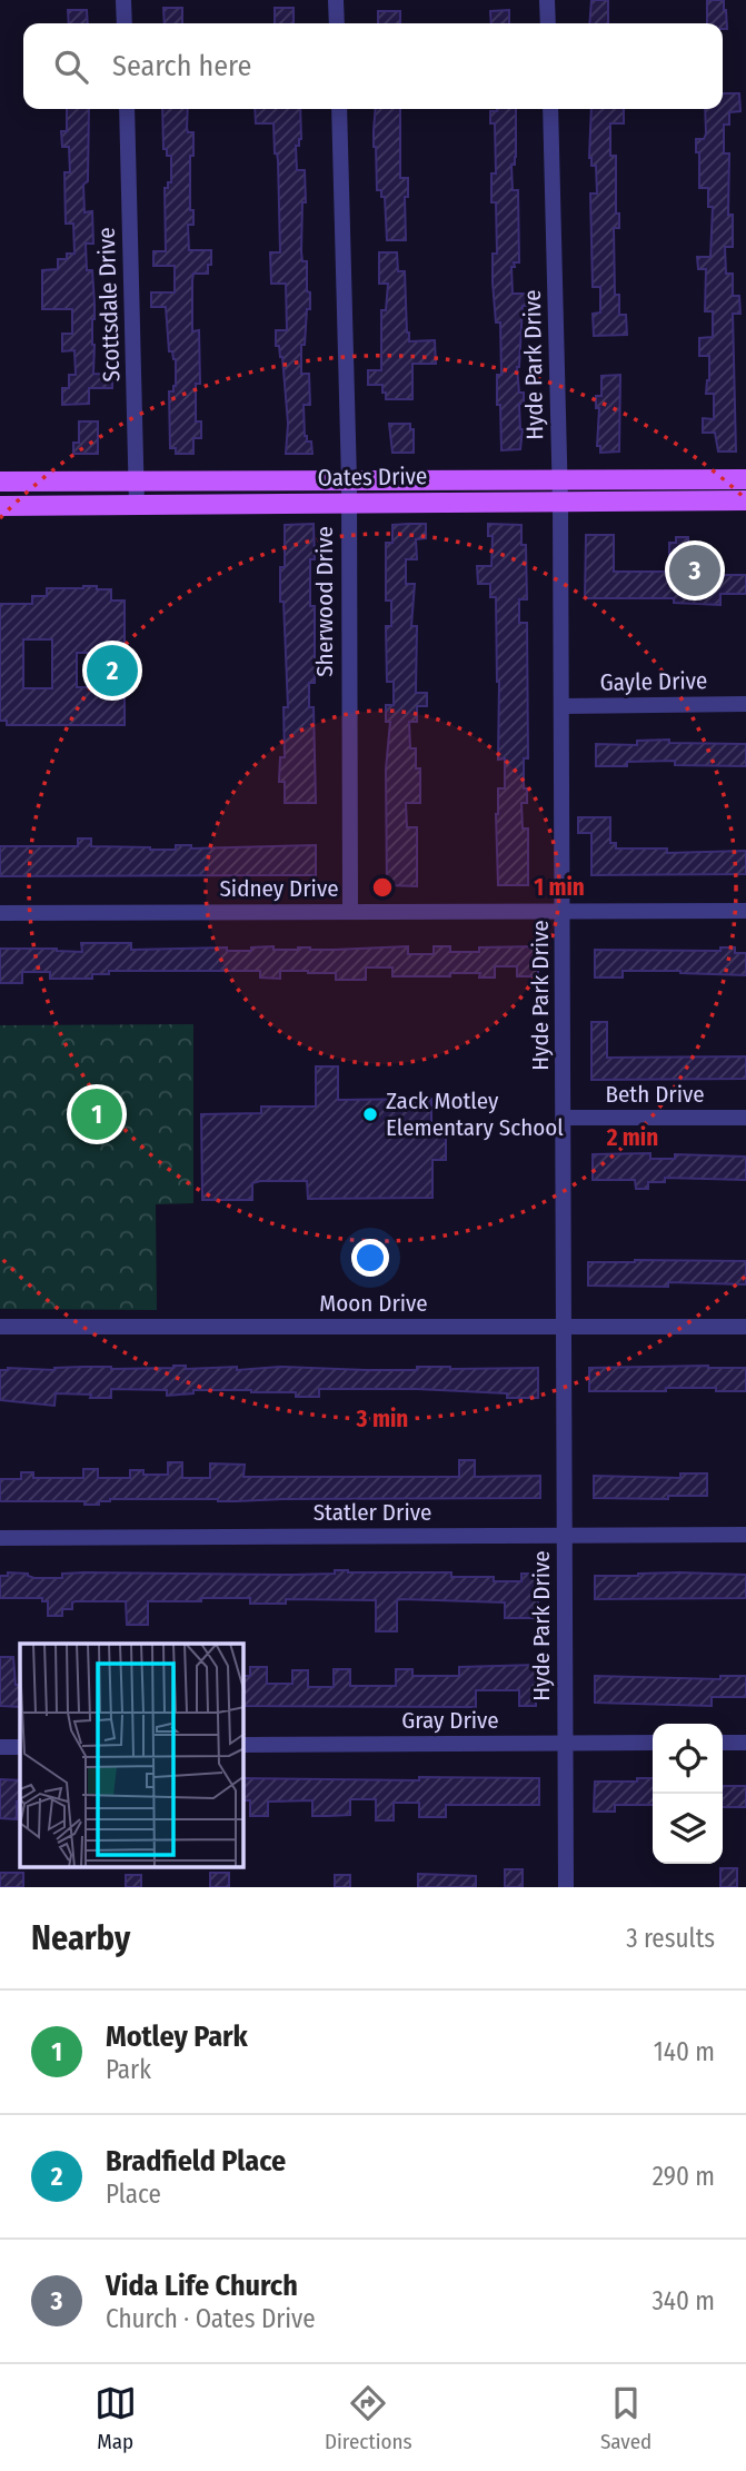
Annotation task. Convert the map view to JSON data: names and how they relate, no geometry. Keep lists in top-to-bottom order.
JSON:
{
  "streets": {
    "main road": ["Oates Drive"],
    "street": [
      "Scottsdale Drive",
      "Hyde Park Drive",
      "Sherwood Drive",
      "Gayle Drive",
      "Sidney Drive",
      "Beth Drive",
      "Moon Drive",
      "Statler Drive",
      "Gray Drive"
    ]
  },
  "crossings": [
    ["Scottsdale Drive", "Oates Drive"],
    ["Hyde Park Drive", "Oates Drive"],
    ["Hyde Park Drive", "Gayle Drive"],
    ["Hyde Park Drive", "Sidney Drive"],
    ["Hyde Park Drive", "Beth Drive"],
    ["Hyde Park Drive", "Moon Drive"],
    ["Hyde Park Drive", "Statler Drive"],
    ["Hyde Park Drive", "Gray Drive"],
    ["Oates Drive", "Sherwood Drive"],
    ["Sherwood Drive", "Sidney Drive"]
  ],
  "places": ["Zack Motley Elementary School"],
  "page": {
    "search": "Search here",
    "pins": ["3", "2", "1"],
    "heading": ["Nearby", "3 results"],
    "list": [
      {
        "mark": "1",
        "name": "Motley Park",
        "note": "Park",
        "value": "140 m"
      },
      {
        "mark": "2",
        "name": "Bradfield Place",
        "note": "Place",
        "value": "290 m"
      },
      {
        "mark": "3",
        "name": "Vida Life Church",
        "note": "Church · Oates Drive",
        "value": "340 m"
      }
    ],
    "nav": ["Map", "Directions", "Saved"]
  },
  "rings": ["1 min", "2 min", "3 min"]
}
